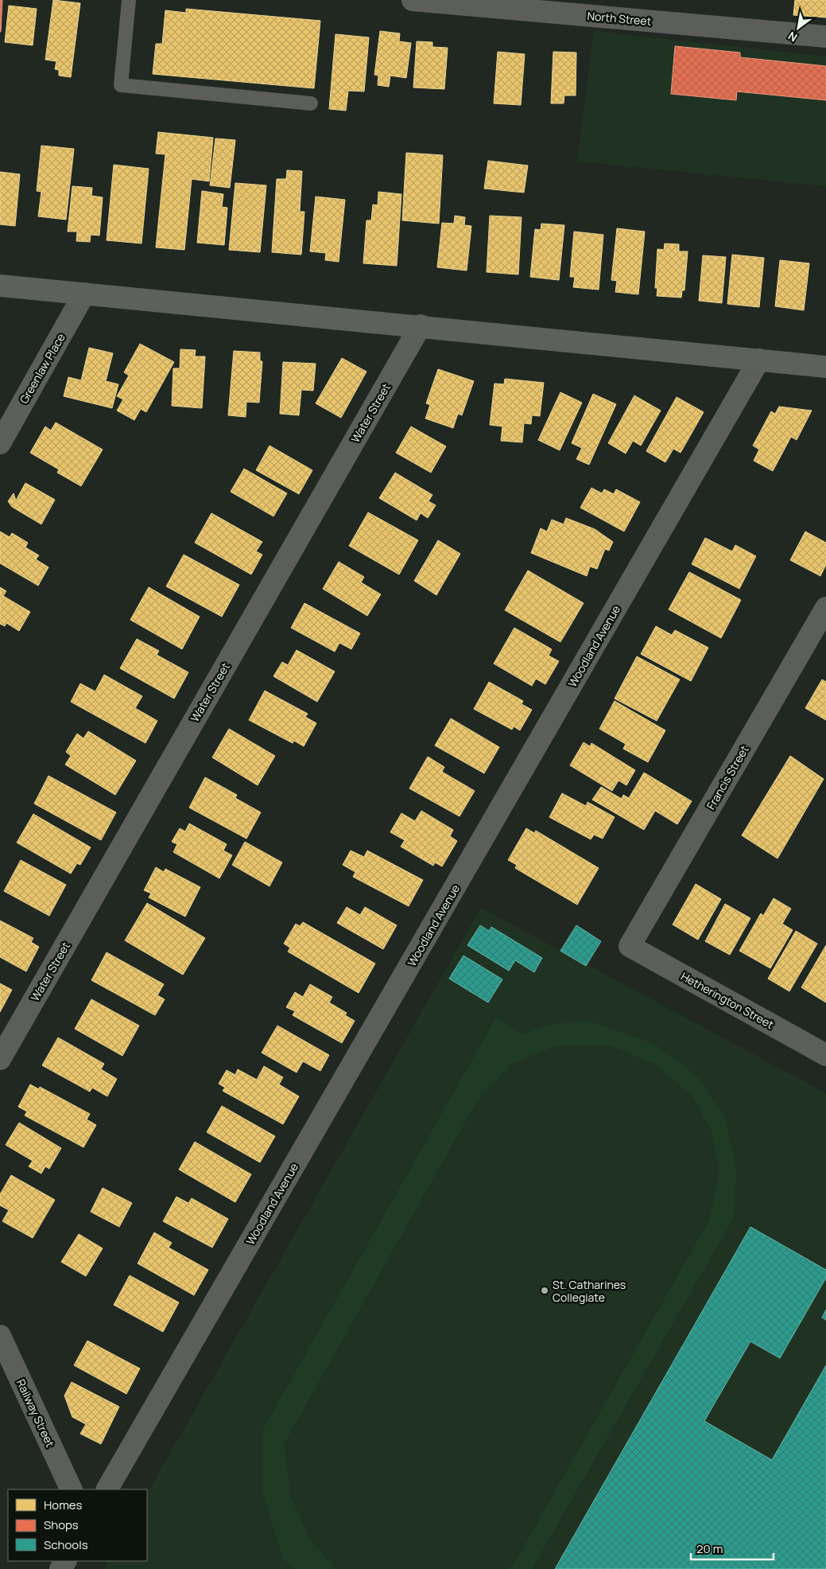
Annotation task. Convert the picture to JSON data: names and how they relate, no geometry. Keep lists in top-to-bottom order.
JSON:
{
  "streets": {
    "street": [
      "North Street",
      "Greenlaw Place",
      "Water Street",
      "Woodland Avenue",
      "Francis Street",
      "Hetherington Street",
      "Railway Street"
    ]
  },
  "crossings": [
    ["Francis Street", "Hetherington Street"]
  ],
  "places": ["St. Catharines Collegiate"],
  "legend": ["Homes", "Shops", "Schools"],
  "scale_bar": "20 m",
  "north": "bottom left"
}
